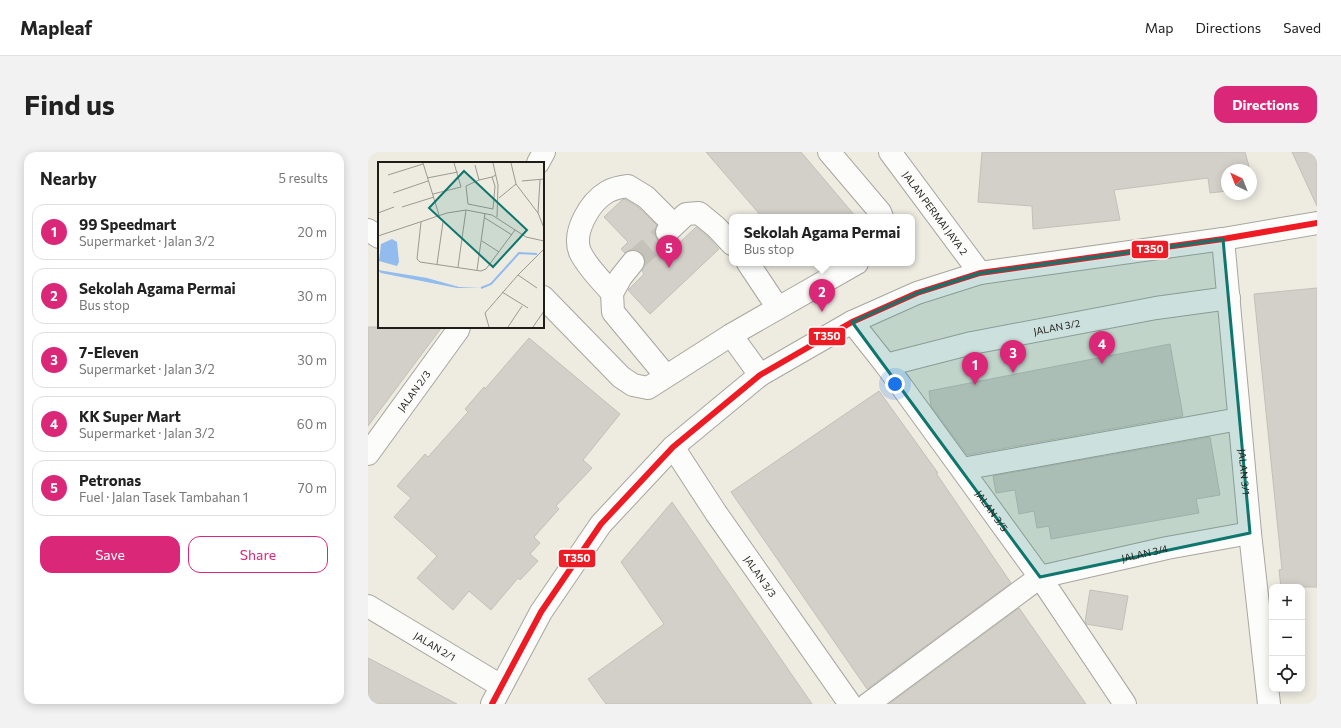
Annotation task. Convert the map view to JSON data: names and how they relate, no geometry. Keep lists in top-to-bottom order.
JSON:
{
  "streets": {
    "street": [
      "JALAN PERMAI JAYA 2",
      "JALAN 3/2",
      "JALAN 2/3",
      "JALAN 3/1",
      "JALAN 3/5",
      "JALAN 3/4",
      "JALAN 3/3",
      "JALAN 2/1"
    ]
  },
  "crossings": [
    ["JALAN 3/2", "JALAN 3/1"],
    ["JALAN 3/2", "JALAN 3/5"],
    ["JALAN 3/1", "JALAN 3/4"],
    ["JALAN 3/5", "JALAN 3/4"]
  ],
  "lines": ["transit line T350"],
  "north": "top left",
  "page": {
    "header": "Mapleaf",
    "nav": ["Map", "Directions", "Saved"],
    "buttons": [
      "Directions",
      ["Save", "Share"]
    ],
    "title": "Find us",
    "heading": ["Nearby", "5 results"],
    "list": [
      {
        "mark": "1",
        "name": "99 Speedmart",
        "note": "Supermarket · Jalan 3/2",
        "value": "20 m"
      },
      {
        "mark": "2",
        "name": "Sekolah Agama Permai",
        "note": "Bus stop",
        "value": "30 m"
      },
      {
        "mark": "3",
        "name": "7-Eleven",
        "note": "Supermarket · Jalan 3/2",
        "value": "30 m"
      },
      {
        "mark": "4",
        "name": "KK Super Mart",
        "note": "Supermarket · Jalan 3/2",
        "value": "60 m"
      },
      {
        "mark": "5",
        "name": "Petronas",
        "note": "Fuel · Jalan Tasek Tambahan 1",
        "value": "70 m"
      }
    ],
    "popup": ["Sekolah Agama Permai", "Bus stop"],
    "pins": [
      "5",
      "2",
      "4",
      "3",
      "1"
    ],
    "map_buttons": ["+", "−"]
  }
}
